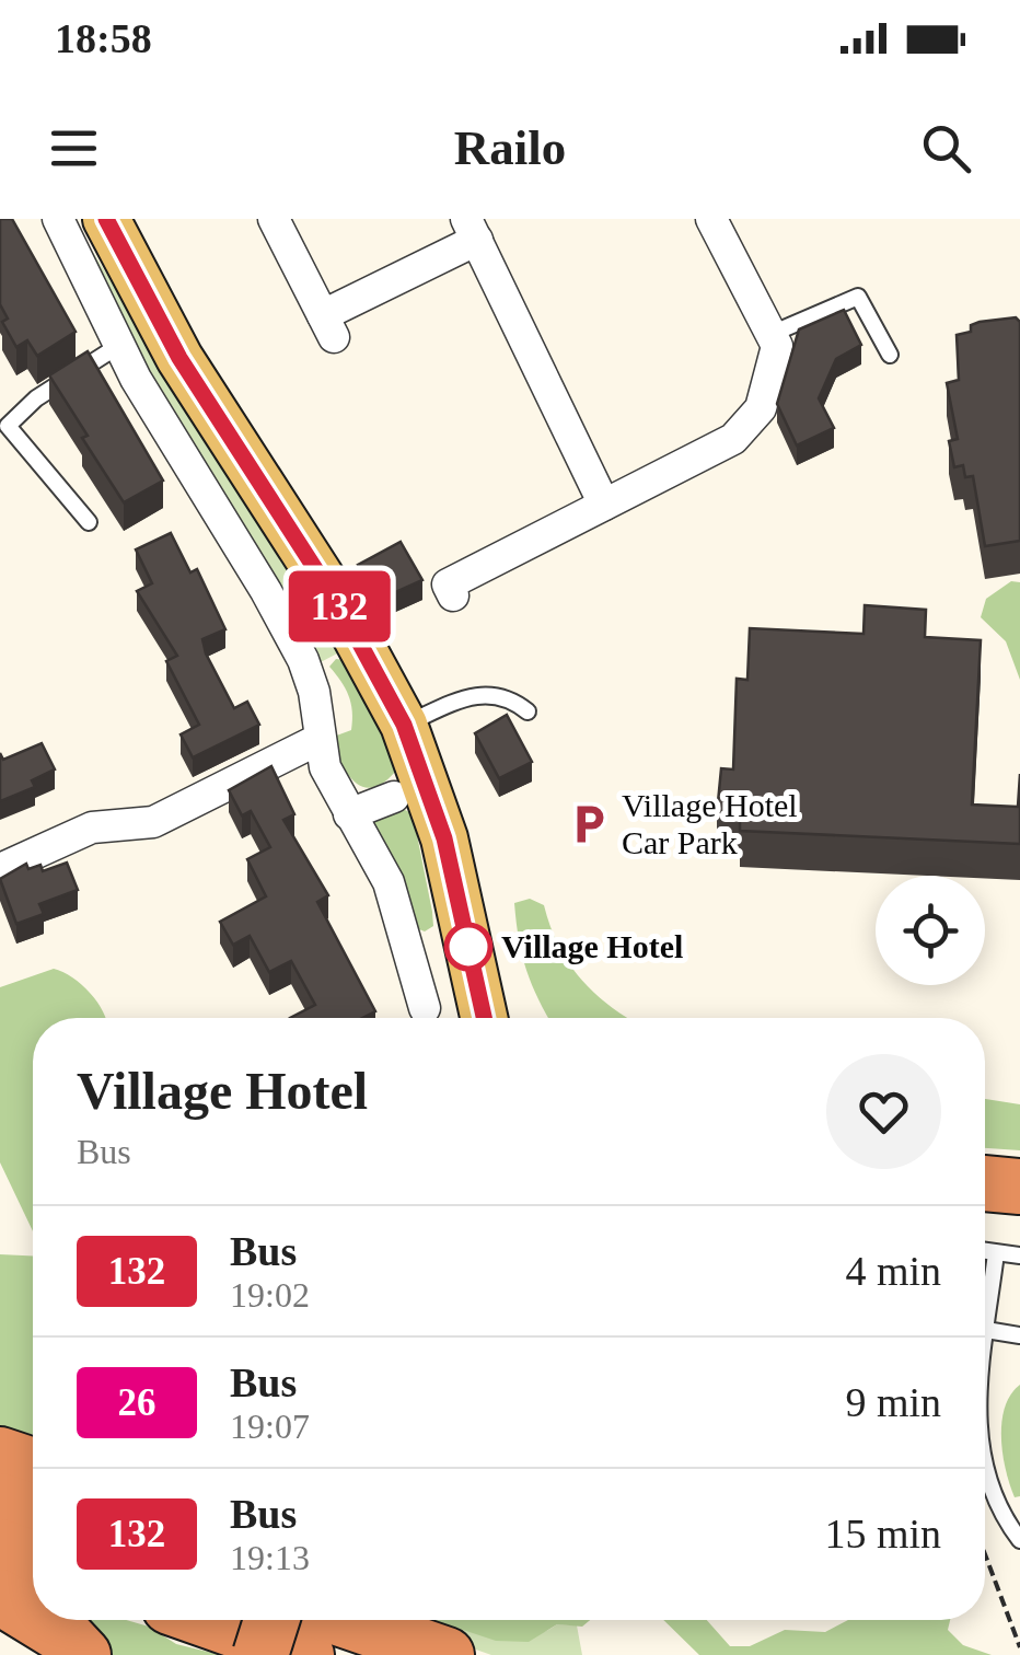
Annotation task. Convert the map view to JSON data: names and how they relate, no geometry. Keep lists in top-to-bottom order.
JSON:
{
  "places": {
    "parking": ["Village Hotel Car Park"],
    "other": ["Village Hotel"]
  },
  "lines": ["bus line 132"],
  "page": {
    "status": "18:58",
    "header": "Railo",
    "on_map": "132",
    "heading": ["Village Hotel", "Bus"],
    "list": [
      {
        "mark": "132",
        "name": "Bus",
        "note": "19:02",
        "value": "4 min"
      },
      {
        "mark": "26",
        "name": "Bus",
        "note": "19:07",
        "value": "9 min"
      },
      {
        "mark": "132",
        "name": "Bus",
        "note": "19:13",
        "value": "15 min"
      }
    ]
  }
}
